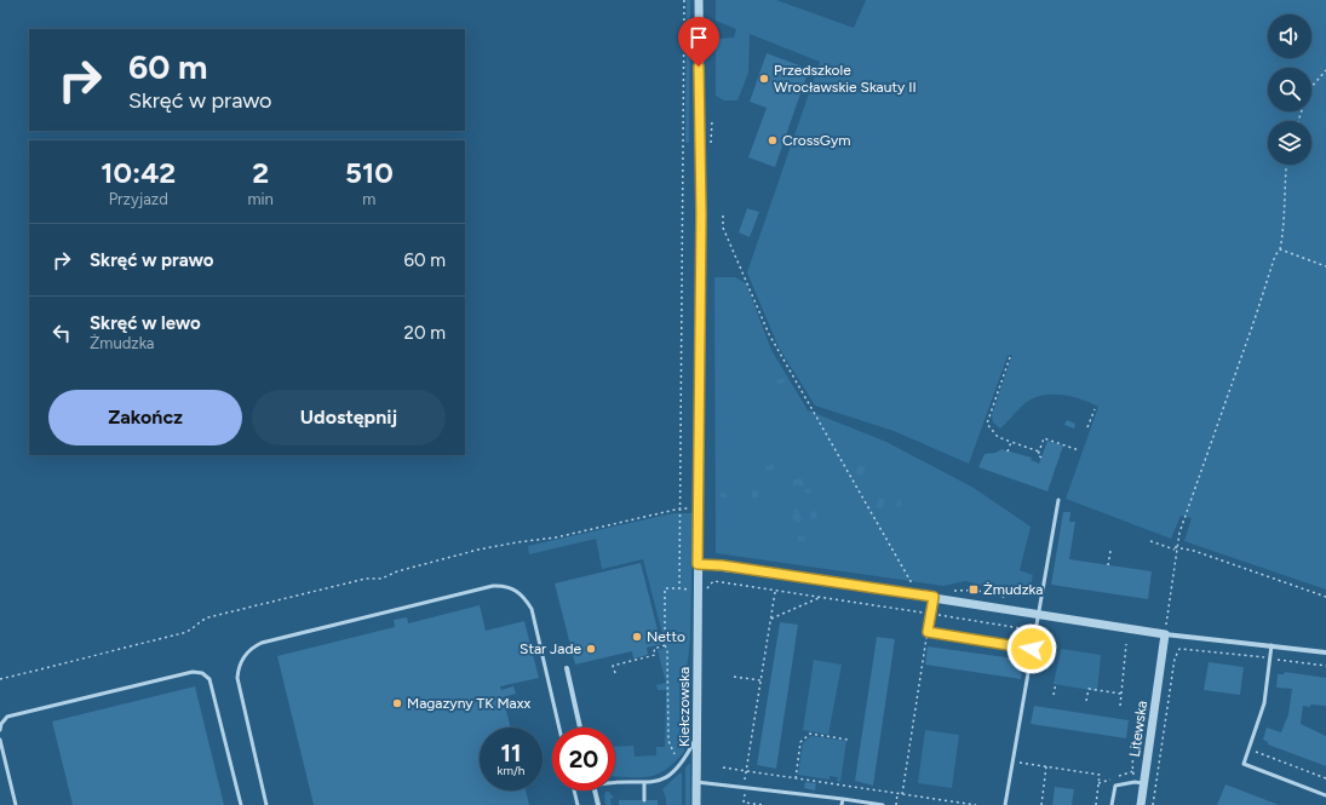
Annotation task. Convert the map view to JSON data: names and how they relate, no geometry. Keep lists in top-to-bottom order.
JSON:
{
  "streets": {
    "street": ["Kiełczowska", "Litewska"]
  },
  "places": {
    "other": [
      "Przedszkole Wrocławskie Skauty II",
      "CrossGym",
      "Netto",
      "Star Jade",
      "Magazyny TK Maxx"
    ],
    "transit": ["Żmudzka"]
  },
  "page": {
    "turn": ["60 m", "Skręć w prawo"],
    "eta": [
      "10:42",
      "Przyjazd",
      "2",
      "min",
      "510",
      "m"
    ],
    "list": [
      {
        "name": "Skręć w prawo",
        "value": "60 m"
      },
      {
        "name": "Skręć w lewo",
        "note": "Żmudzka",
        "value": "20 m"
      }
    ],
    "buttons": ["Zakończ", "Udostępnij"],
    "speed": "11 km/h",
    "limit": "20"
  }
}
